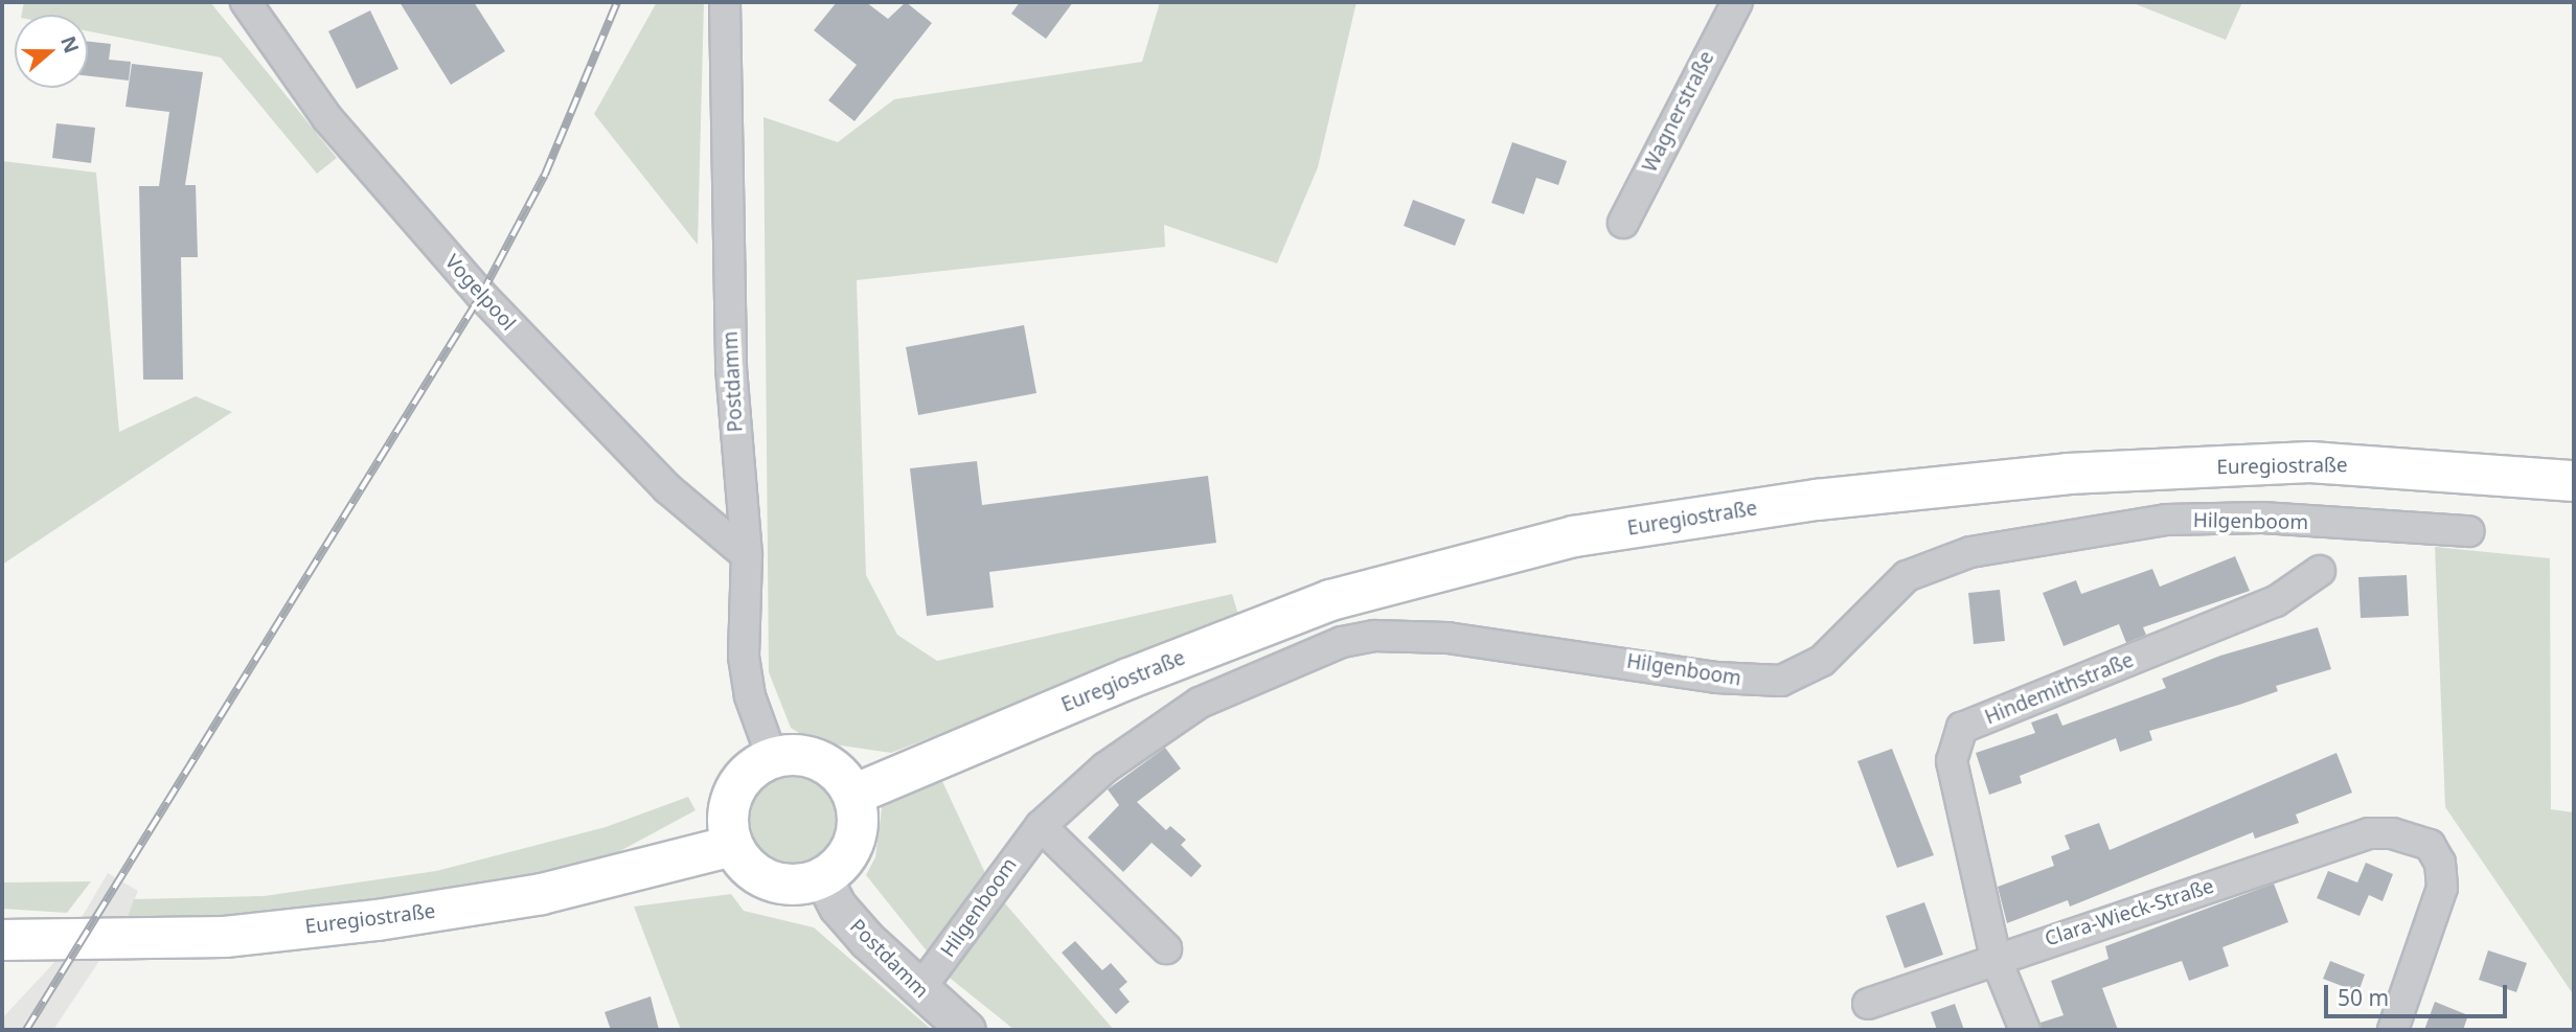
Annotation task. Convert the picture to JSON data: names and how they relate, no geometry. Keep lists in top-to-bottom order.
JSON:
{
  "streets": {
    "main road": ["Euregiostraße"],
    "street": [
      "Wagnerstraße",
      "Vogelpool",
      "Postdamm",
      "Hilgenboom",
      "Hindemithstraße",
      "Clara-Wieck-Straße"
    ]
  },
  "crossings": [
    ["Vogelpool", "Postdamm"],
    ["Postdamm", "Euregiostraße"],
    ["Postdamm", "Hilgenboom"],
    ["Hindemithstraße", "Clara-Wieck-Straße"]
  ],
  "scale_bar": "50 m",
  "north": "right"
}
